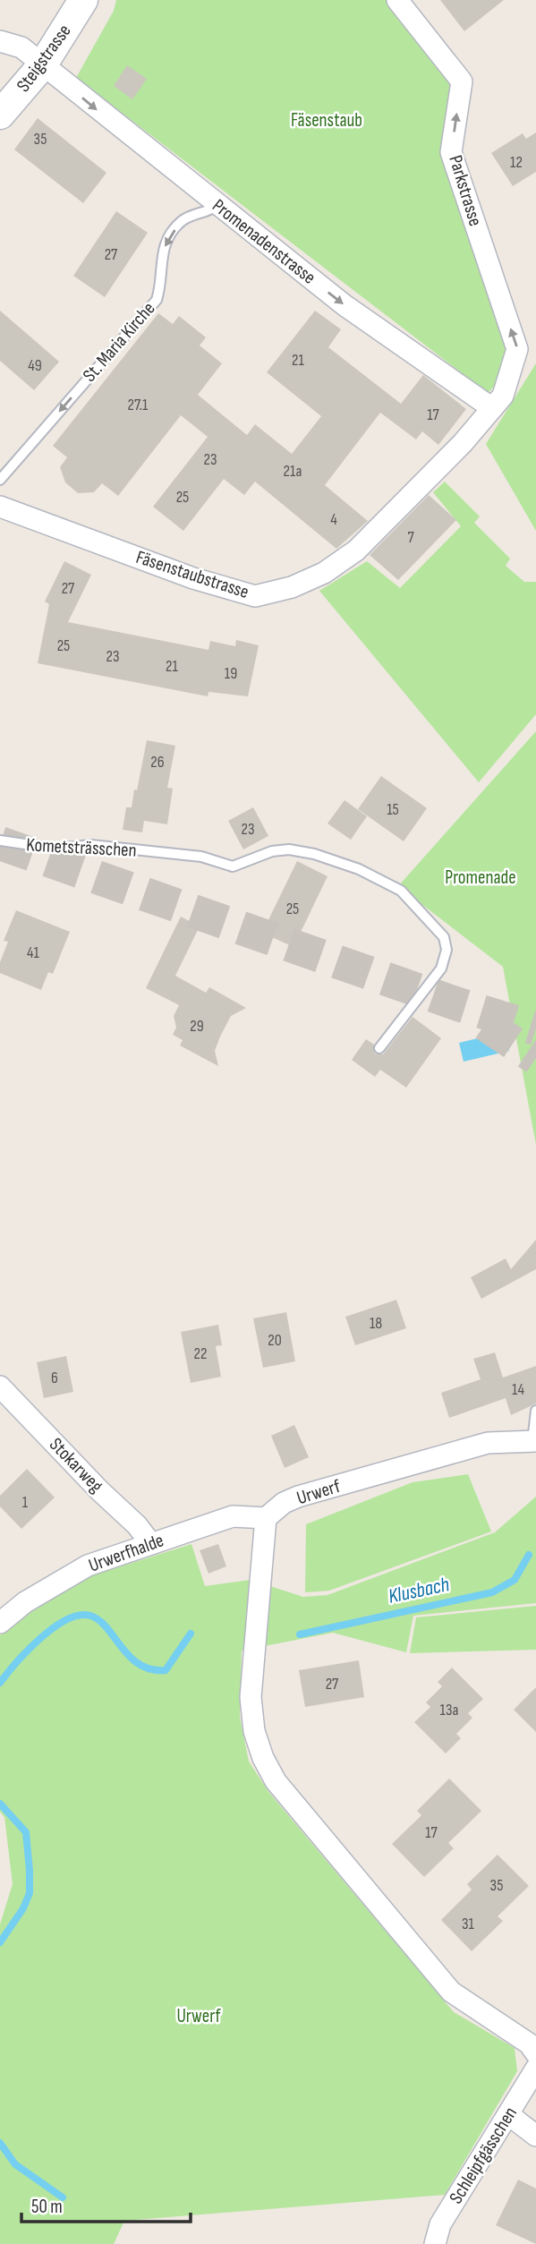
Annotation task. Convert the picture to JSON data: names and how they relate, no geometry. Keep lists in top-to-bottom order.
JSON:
{
  "streets": {
    "street": [
      "Steigstrasse",
      "Parkstrasse",
      "Promenadenstrasse",
      "Fäsenstaubstrasse",
      "Stokarweg",
      "Urwerf",
      "Urwerfhalde",
      "Schleipfgässchen"
    ],
    "lane": ["St. Maria Kirche", "Kometsträsschen"]
  },
  "crossings": [
    ["Steigstrasse", "Promenadenstrasse"],
    ["Parkstrasse", "Promenadenstrasse"],
    ["Parkstrasse", "Fäsenstaubstrasse"],
    ["Promenadenstrasse", "St. Maria Kirche"],
    ["Promenadenstrasse", "Fäsenstaubstrasse"],
    ["Stokarweg", "Urwerfhalde"],
    ["Urwerf", "Urwerfhalde"]
  ],
  "one_way": ["Parkstrasse", "Promenadenstrasse", "St. Maria Kirche"],
  "water": ["Klusbach"],
  "parks": ["Fäsenstaub", "Promenade", "Urwerf"],
  "house_numbers": [
    "35",
    "12",
    "27",
    "21",
    "49",
    "27.1",
    "17",
    "23",
    "21a",
    "25",
    "4",
    "7",
    "27",
    "25",
    "23",
    "21",
    "19",
    "26",
    "15",
    "23",
    "25",
    "41",
    "29",
    "18",
    "20",
    "22",
    "6",
    "14",
    "1",
    "27",
    "13a",
    "17",
    "35",
    "31"
  ],
  "scale_bar": "50 m"
}
